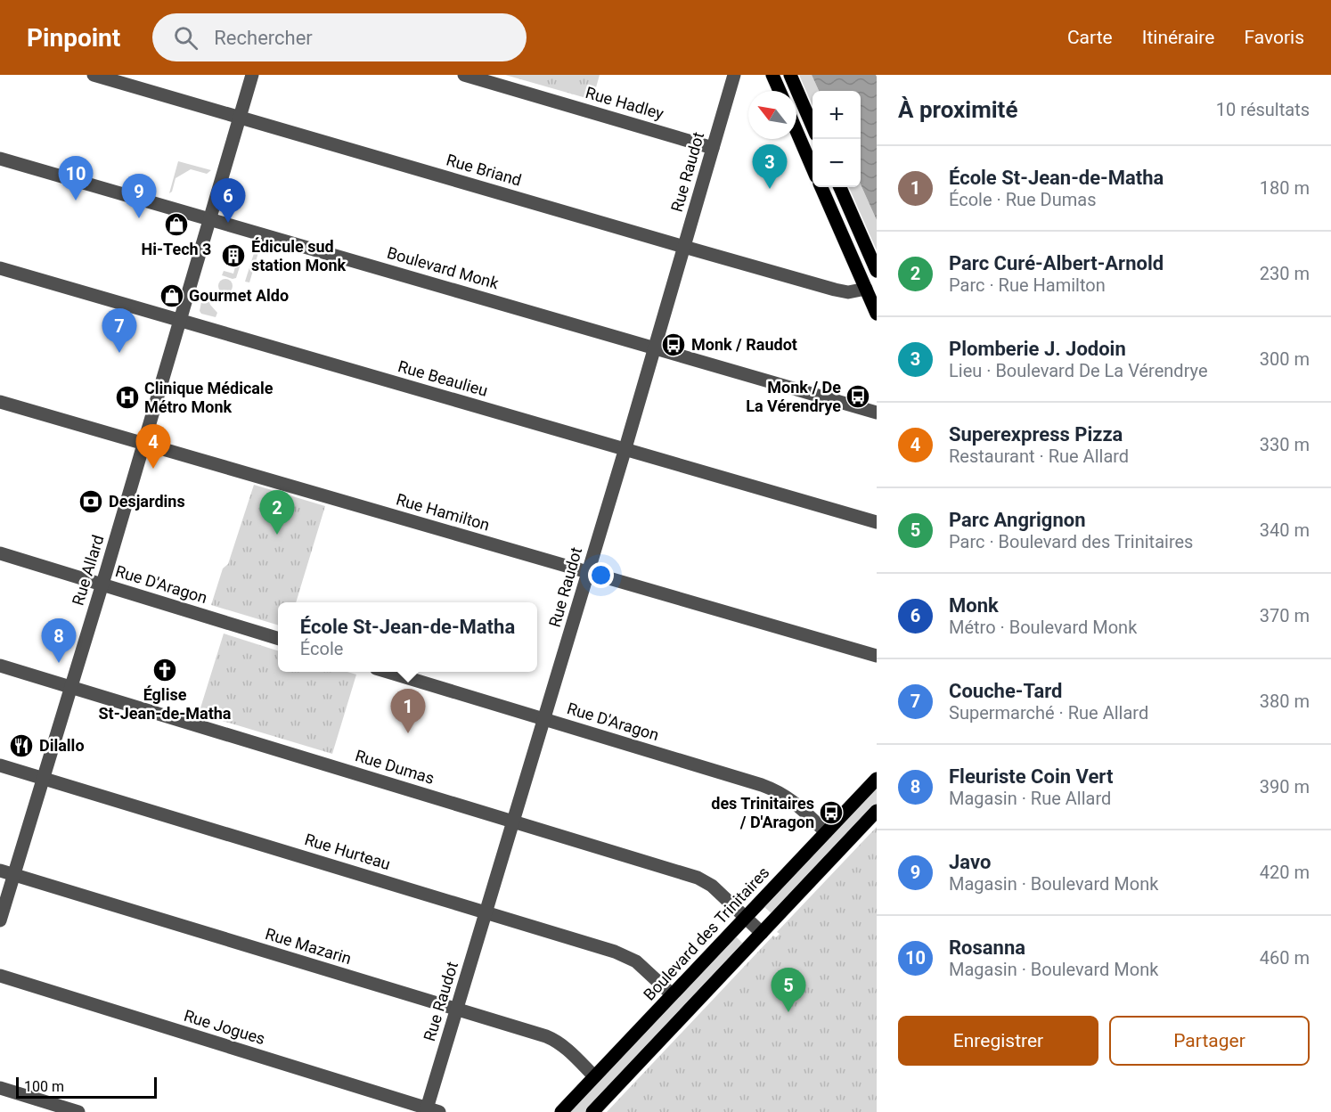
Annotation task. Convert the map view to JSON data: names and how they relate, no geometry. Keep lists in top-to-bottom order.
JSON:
{
  "streets": {
    "main road": ["Boulevard des Trinitaires"],
    "street": [
      "Rue Hadley",
      "Rue Briand",
      "Rue Raudot",
      "Boulevard Monk",
      "Rue Beaulieu",
      "Rue Hamilton",
      "Rue Allard",
      "Rue D'Aragon",
      "Rue Dumas",
      "Rue Hurteau",
      "Rue Mazarin",
      "Rue Jogues"
    ]
  },
  "crossings": [
    ["Rue Hadley", "Rue Raudot"],
    ["Rue Briand", "Rue Raudot"],
    ["Rue Briand", "Rue Allard"],
    ["Rue Raudot", "Boulevard Monk"],
    ["Rue Raudot", "Rue Beaulieu"],
    ["Rue Raudot", "Rue Hamilton"],
    ["Rue Raudot", "Rue D'Aragon"],
    ["Rue Raudot", "Rue Dumas"],
    ["Rue Raudot", "Rue Hurteau"],
    ["Rue Raudot", "Rue Mazarin"],
    ["Rue Raudot", "Rue Jogues"],
    ["Boulevard Monk", "Rue Allard"],
    ["Rue Beaulieu", "Rue Allard"],
    ["Rue Hamilton", "Rue Allard"],
    ["Rue Allard", "Rue D'Aragon"],
    ["Rue Allard", "Rue Dumas"],
    ["Rue Allard", "Rue Hurteau"],
    ["Rue Allard", "Rue Mazarin"],
    ["Rue D'Aragon", "Boulevard des Trinitaires"],
    ["Rue Dumas", "Boulevard des Trinitaires"],
    ["Rue Hurteau", "Boulevard des Trinitaires"],
    ["Boulevard des Trinitaires", "Rue Mazarin"]
  ],
  "places": {
    "shop": ["Hi-Tech 3", "Gourmet Aldo"],
    "building": ["Édicule sud station Monk"],
    "bus stop": ["Monk / Raudot", "Monk / De La Vérendrye", "des Trinitaires / D'Aragon"],
    "hospital": ["Clinique Médicale Métro Monk"],
    "bank": ["Desjardins"],
    "church": ["Église St-Jean-de-Matha"],
    "restaurant": ["Dilallo"]
  },
  "scale_bar": "100 m",
  "north": "top left",
  "page": {
    "header": "Pinpoint",
    "search": "Rechercher",
    "nav": ["Carte", "Itinéraire", "Favoris"],
    "heading": ["À proximité", "10 résultats"],
    "map_buttons": ["+", "−"],
    "pins": [
      "3",
      "10",
      "9",
      "6",
      "7",
      "4",
      "2",
      "8",
      "1",
      "5"
    ],
    "list": [
      {
        "mark": "1",
        "name": "École St-Jean-de-Matha",
        "note": "École · Rue Dumas",
        "value": "180 m"
      },
      {
        "mark": "2",
        "name": "Parc Curé-Albert-Arnold",
        "note": "Parc · Rue Hamilton",
        "value": "230 m"
      },
      {
        "mark": "3",
        "name": "Plomberie J. Jodoin",
        "note": "Lieu · Boulevard De La Vérendrye",
        "value": "300 m"
      },
      {
        "mark": "4",
        "name": "Superexpress Pizza",
        "note": "Restaurant · Rue Allard",
        "value": "330 m"
      },
      {
        "mark": "5",
        "name": "Parc Angrignon",
        "note": "Parc · Boulevard des Trinitaires",
        "value": "340 m"
      },
      {
        "mark": "6",
        "name": "Monk",
        "note": "Métro · Boulevard Monk",
        "value": "370 m"
      },
      {
        "mark": "7",
        "name": "Couche-Tard",
        "note": "Supermarché · Rue Allard",
        "value": "380 m"
      },
      {
        "mark": "8",
        "name": "Fleuriste Coin Vert",
        "note": "Magasin · Rue Allard",
        "value": "390 m"
      },
      {
        "mark": "9",
        "name": "Javo",
        "note": "Magasin · Boulevard Monk",
        "value": "420 m"
      },
      {
        "mark": "10",
        "name": "Rosanna",
        "note": "Magasin · Boulevard Monk",
        "value": "460 m"
      }
    ],
    "popup": ["École St-Jean-de-Matha", "École"],
    "buttons": ["Enregistrer", "Partager"],
    "scale": "100 m"
  }
}
